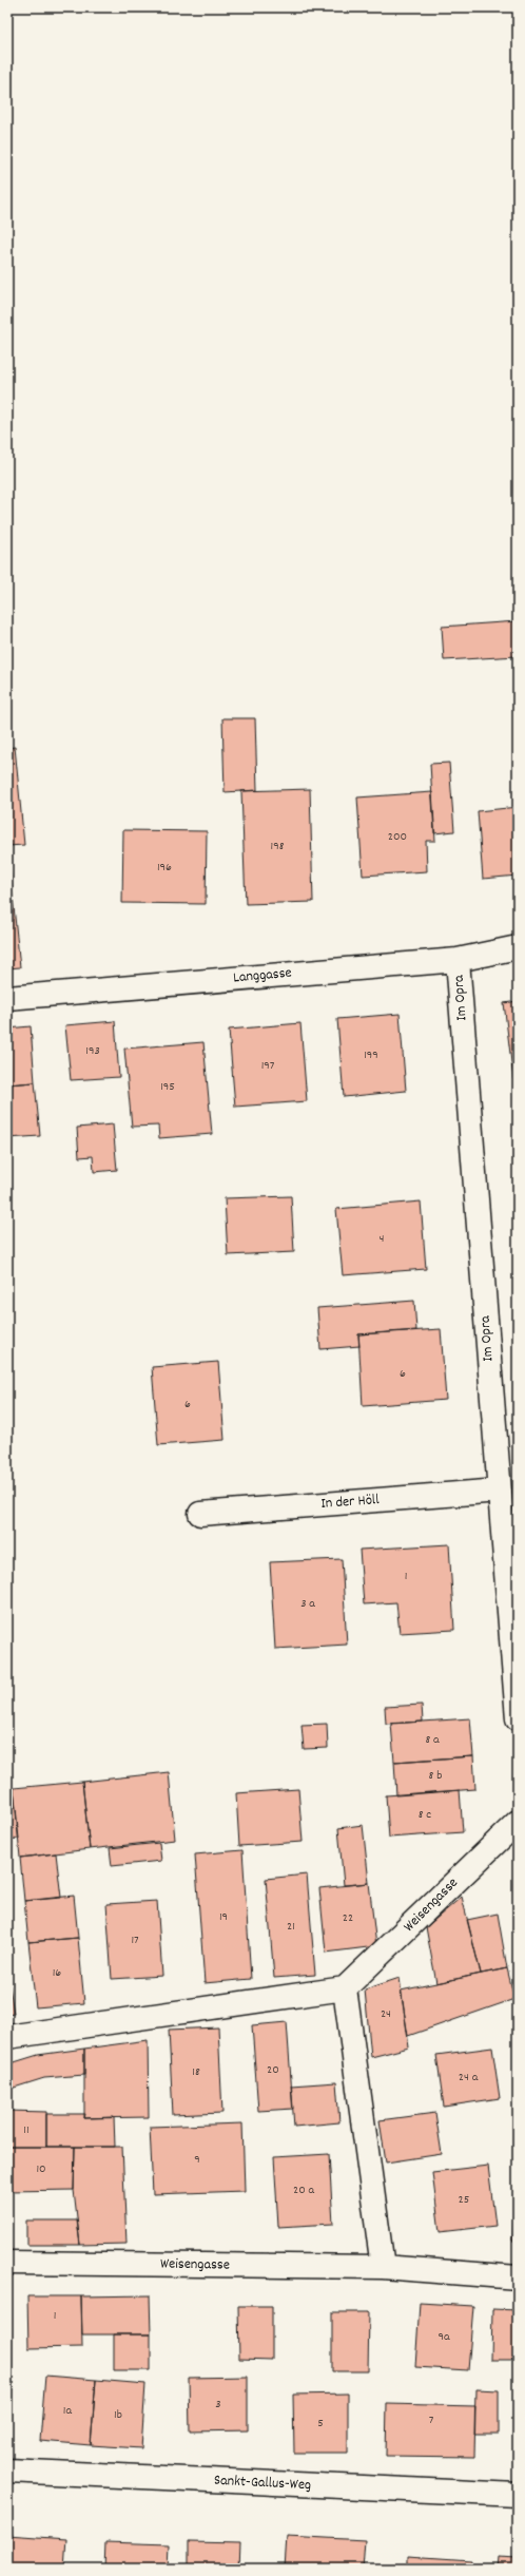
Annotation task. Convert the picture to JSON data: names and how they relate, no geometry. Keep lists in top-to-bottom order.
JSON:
{
  "streets": {
    "street": [
      "Langgasse",
      "Im Opra",
      "In der Höll",
      "Weisengasse",
      "Sankt-Gallus-Weg"
    ]
  },
  "crossings": [
    ["Langgasse", "Im Opra"],
    ["Im Opra", "In der Höll"]
  ],
  "house_numbers": [
    "200",
    "198",
    "196",
    "193",
    "199",
    "197",
    "195",
    "4",
    "6",
    "6",
    "1",
    "3 a",
    "8 a",
    "8 b",
    "8 c",
    "19",
    "22",
    "21",
    "17",
    "16",
    "24",
    "20",
    "18",
    "24 a",
    "11",
    "9",
    "10",
    "20 a",
    "25",
    "1",
    "9a",
    "3",
    "1a",
    "1b",
    "7",
    "5"
  ]
}
